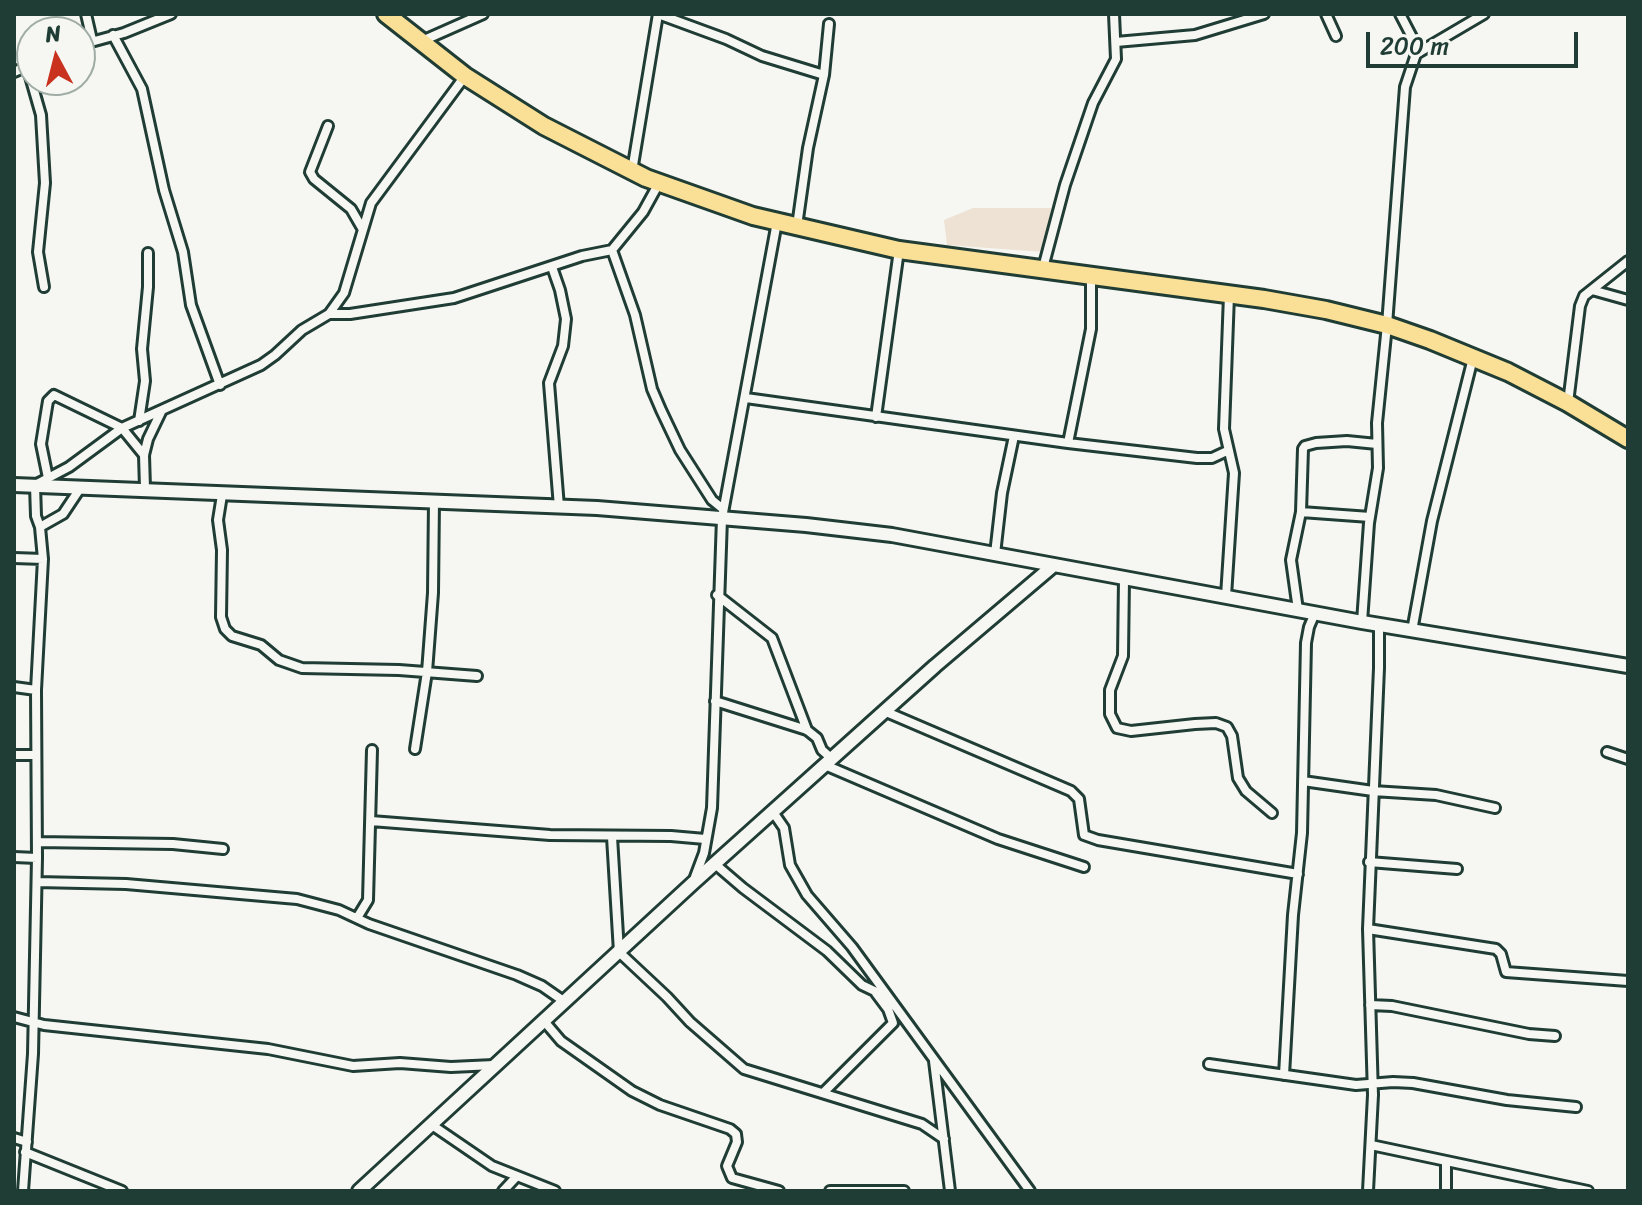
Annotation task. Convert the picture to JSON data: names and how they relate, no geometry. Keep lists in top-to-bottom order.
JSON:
{
  "scale_bar": "200 m",
  "north": "top"
}
